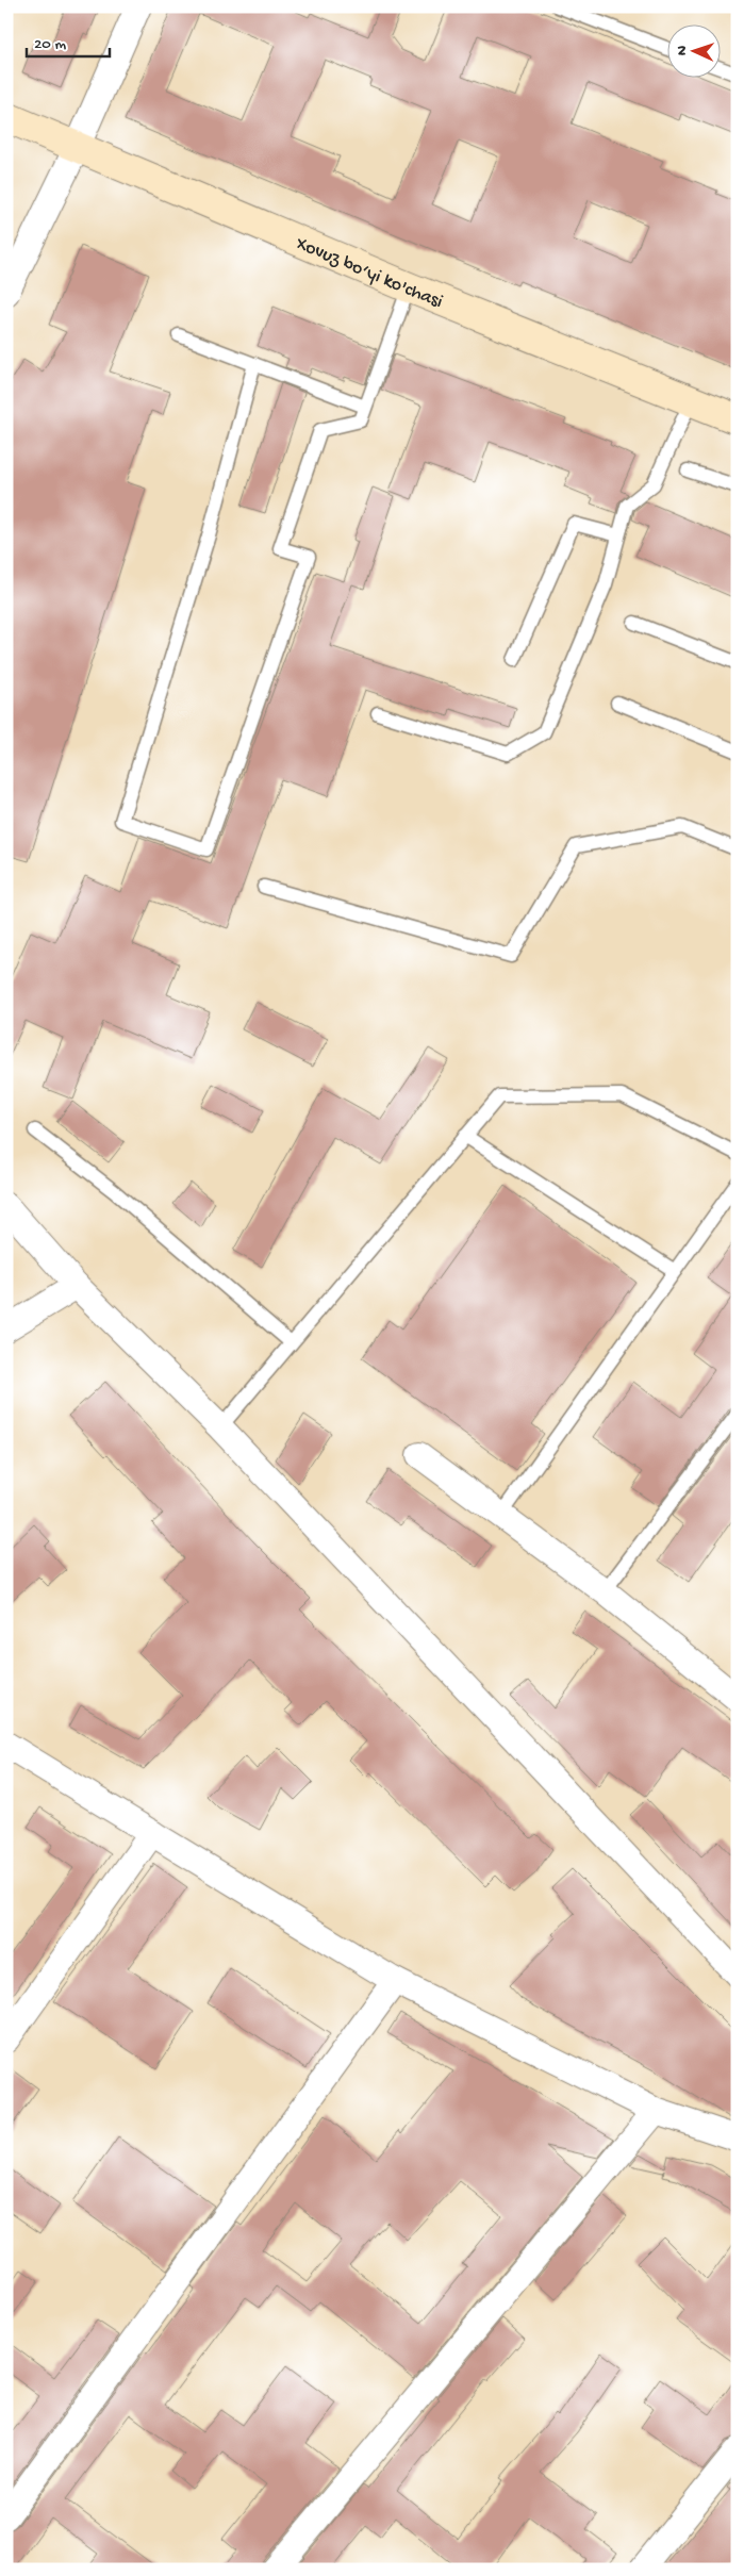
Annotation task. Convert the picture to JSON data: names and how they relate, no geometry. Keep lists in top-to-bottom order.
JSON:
{
  "streets": {
    "main road": ["Xovuz bo‘yi ko'chasi"]
  },
  "scale_bar": "20 m",
  "north": "left"
}
